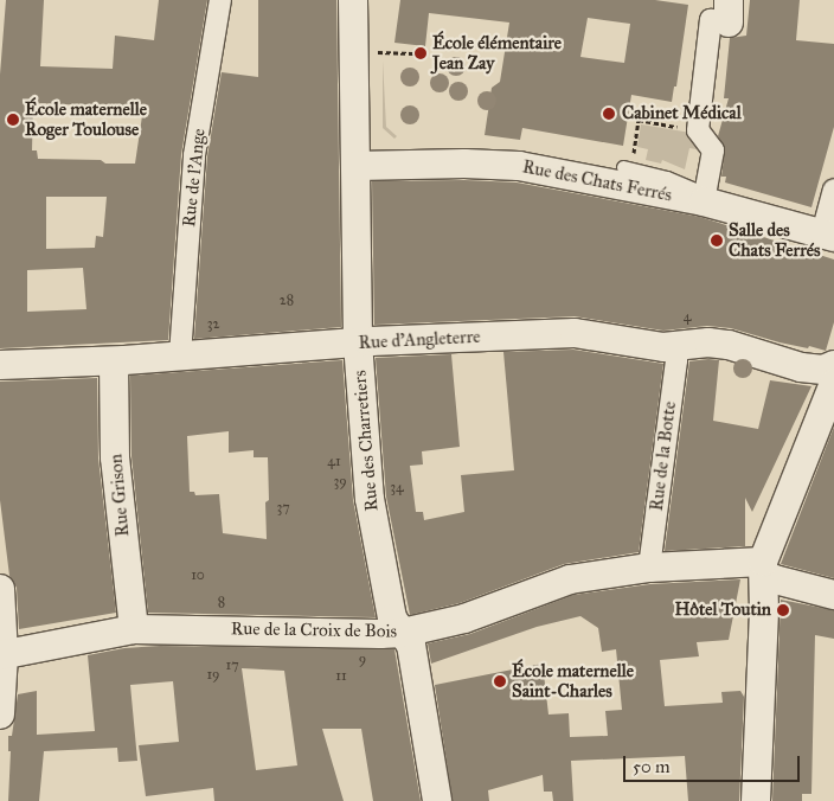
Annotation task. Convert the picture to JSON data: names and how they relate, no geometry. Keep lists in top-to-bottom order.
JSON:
{
  "streets": {
    "street": [
      "Rue de l'Ange",
      "Rue des Chats Ferrés",
      "Rue d'Angleterre",
      "Rue des Charretiers",
      "Rue de la Botte",
      "Rue Grison",
      "Rue de la Croix de Bois"
    ]
  },
  "crossings": [
    ["Rue de l'Ange", "Rue d'Angleterre"],
    ["Rue des Chats Ferrés", "Rue des Charretiers"],
    ["Rue d'Angleterre", "Rue des Charretiers"],
    ["Rue d'Angleterre", "Rue de la Botte"],
    ["Rue d'Angleterre", "Rue Grison"],
    ["Rue des Charretiers", "Rue de la Croix de Bois"],
    ["Rue de la Botte", "Rue de la Croix de Bois"],
    ["Rue Grison", "Rue de la Croix de Bois"]
  ],
  "places": [
    "École élémentaire Jean Zay",
    "Cabinet Médical",
    "École maternelle Roger Toulouse",
    "Salle des Chats Ferrés",
    "Hôtel Toutin",
    "École maternelle Saint-Charles"
  ],
  "house_numbers": [
    "28",
    "4",
    "32",
    "41",
    "39",
    "34",
    "37",
    "10",
    "8",
    "9",
    "17",
    "19",
    "11"
  ],
  "scale_bar": "50 m"
}
